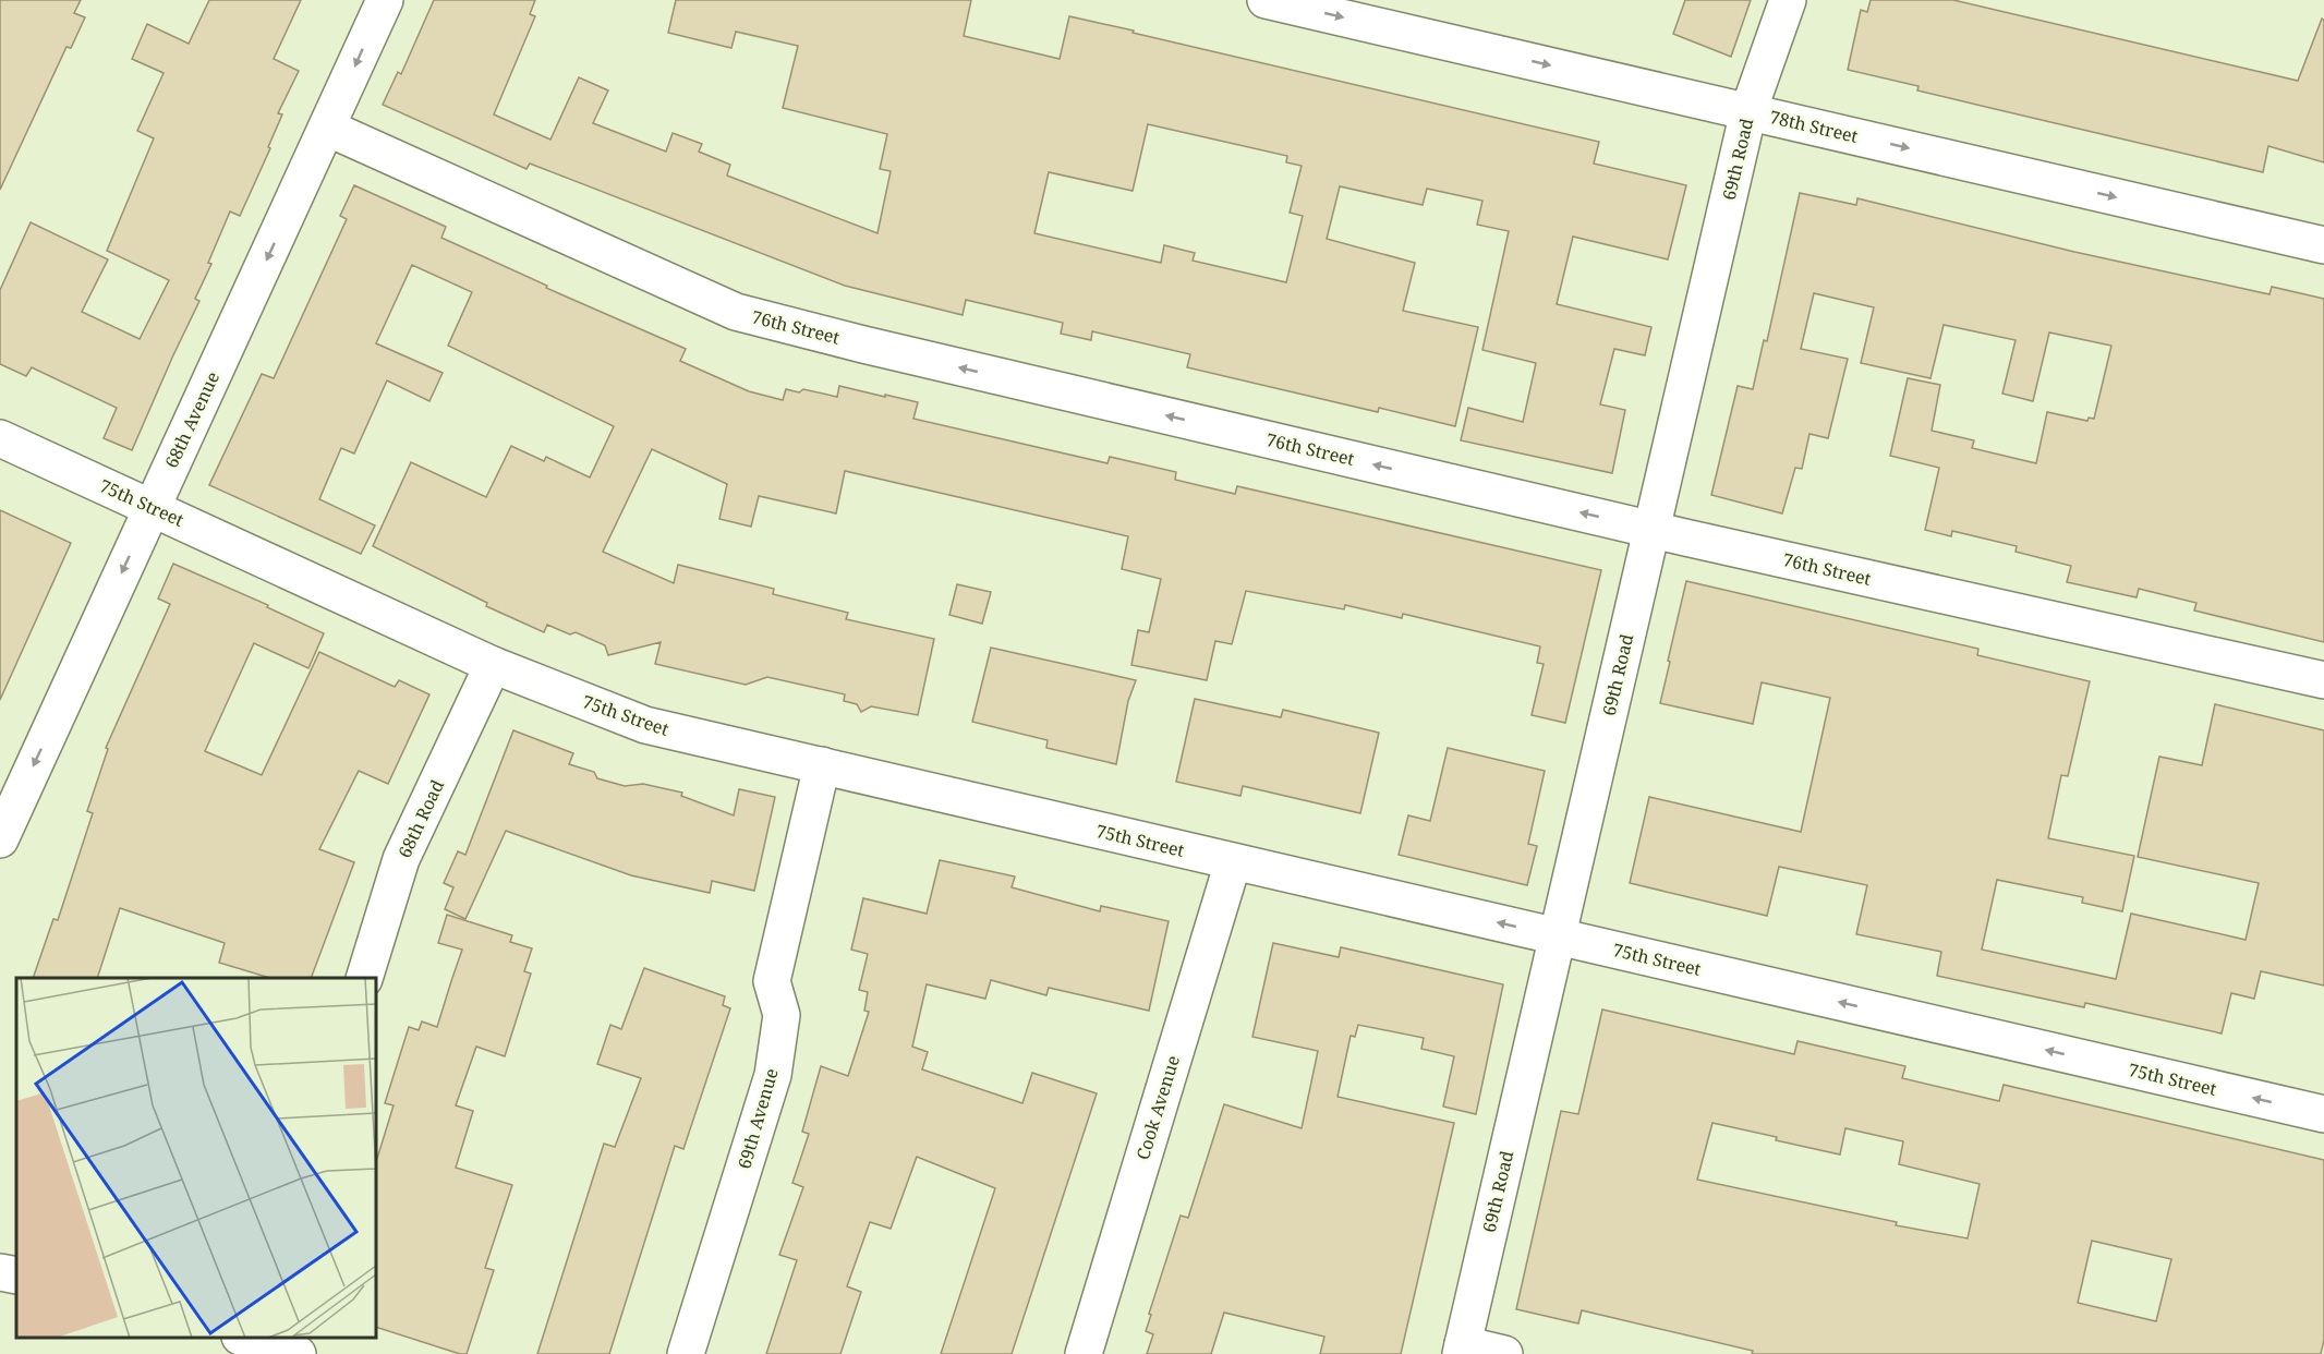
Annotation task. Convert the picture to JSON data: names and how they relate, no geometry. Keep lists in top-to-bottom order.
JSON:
{
  "streets": {
    "street": [
      "78th Street",
      "69th Road",
      "76th Street",
      "68th Avenue",
      "75th Street",
      "68th Road",
      "Cook Avenue",
      "69th Avenue"
    ]
  },
  "crossings": [
    ["78th Street", "69th Road"],
    ["69th Road", "76th Street"],
    ["69th Road", "75th Street"],
    ["76th Street", "68th Avenue"],
    ["68th Avenue", "75th Street"],
    ["75th Street", "68th Road"],
    ["75th Street", "Cook Avenue"],
    ["75th Street", "69th Avenue"]
  ],
  "one_way": [
    "78th Street",
    "76th Street",
    "68th Avenue",
    "75th Street"
  ]
}
